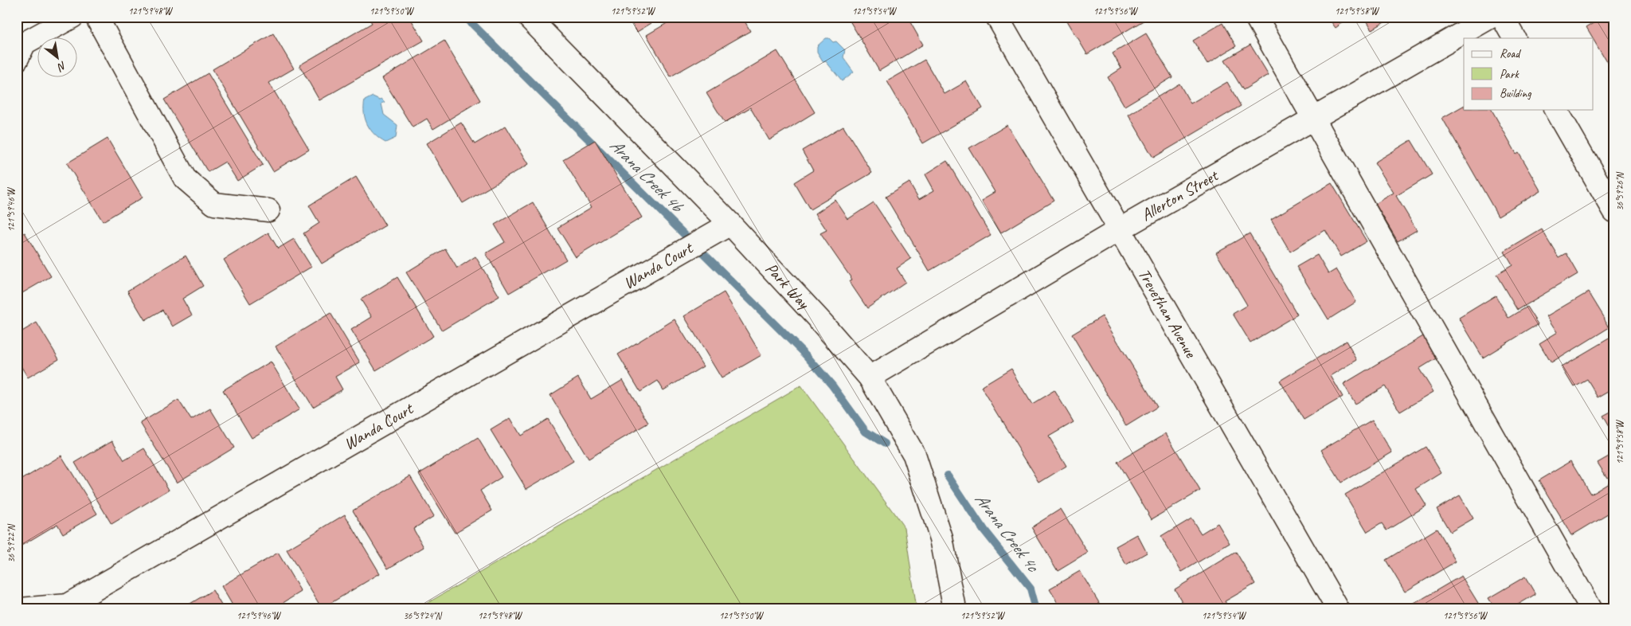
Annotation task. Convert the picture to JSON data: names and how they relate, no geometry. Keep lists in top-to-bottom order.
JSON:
{
  "streets": {
    "street": [
      "Allerton Street",
      "Wanda Court",
      "Park Way",
      "Trevethan Avenue"
    ]
  },
  "crossings": [
    ["Allerton Street", "Park Way"],
    ["Allerton Street", "Trevethan Avenue"],
    ["Wanda Court", "Park Way"]
  ],
  "water": ["Arana Creek 4b", "Arana Creek 4c"],
  "legend": ["Road", "Park", "Building"],
  "north": "bottom right",
  "coordinates": [
    "121°59'48\"W",
    "121°59'50\"W",
    "121°59'52\"W",
    "121°59'54\"W",
    "121°59'56\"W",
    "121°59'58\"W",
    "36°59'26\"N",
    "121°59'46\"W",
    "36°59'22\"N",
    "36°59'24\"N"
  ]
}
